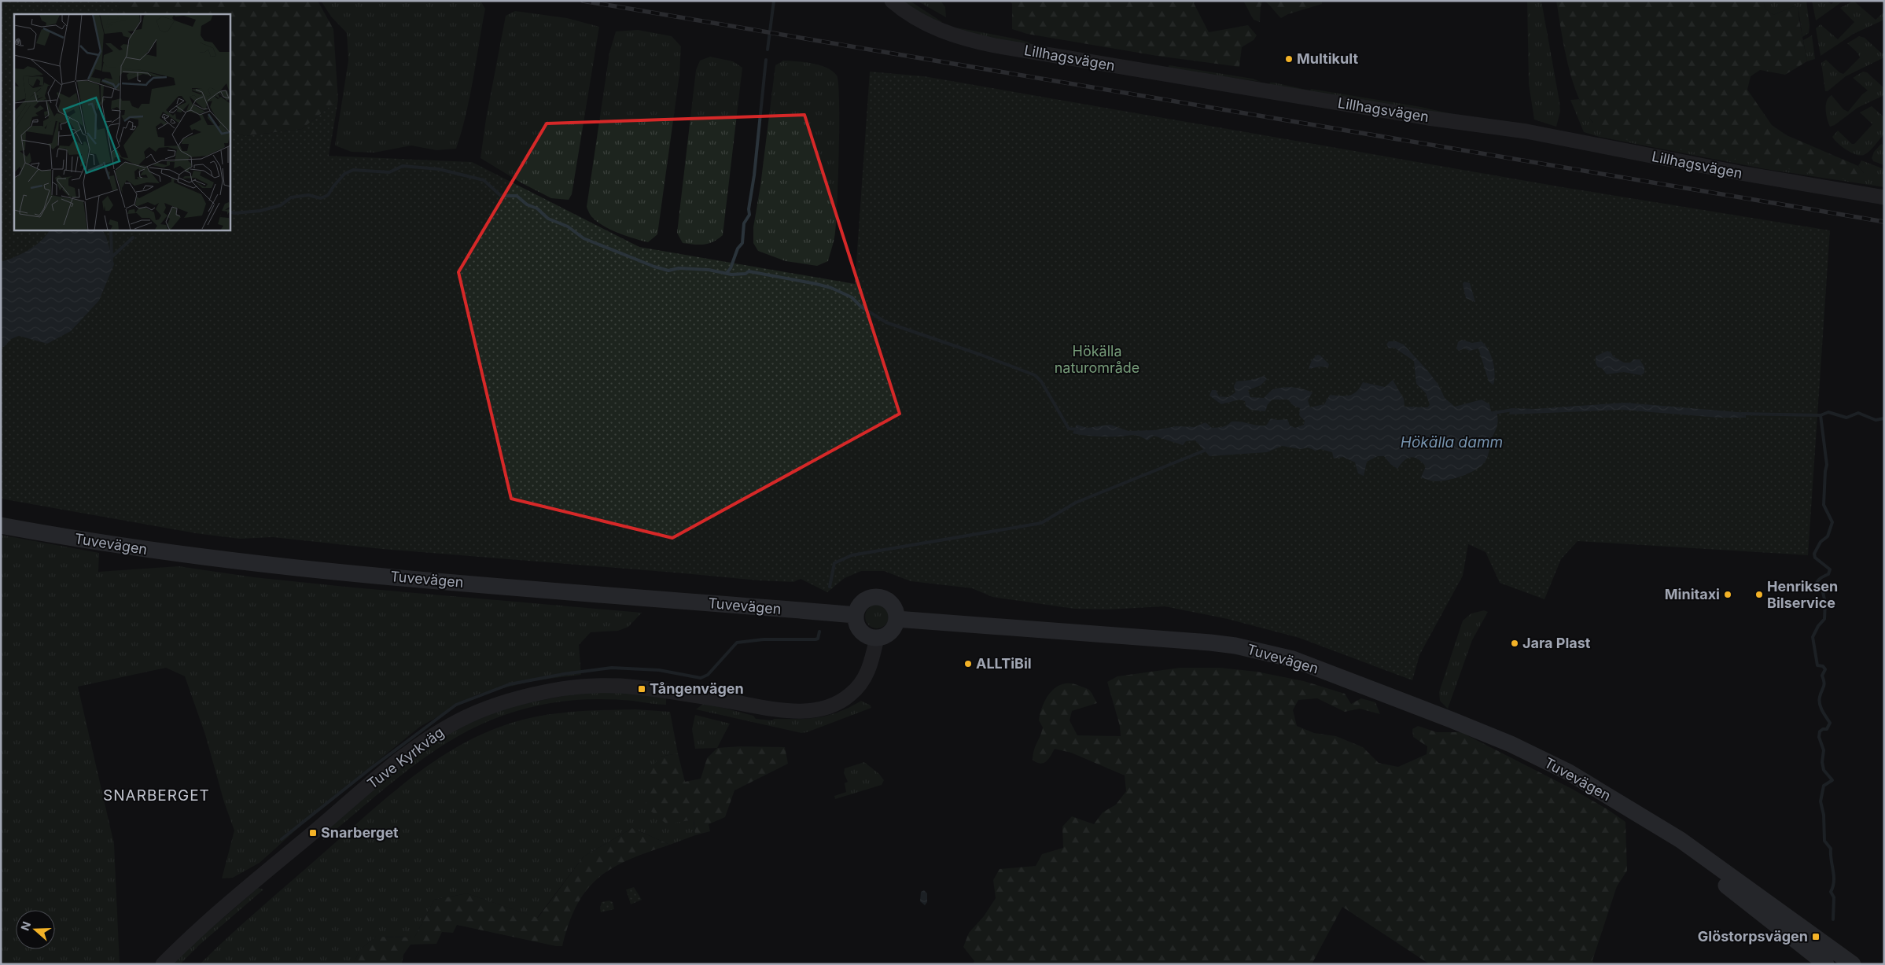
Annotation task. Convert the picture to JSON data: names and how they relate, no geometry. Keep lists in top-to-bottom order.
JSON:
{
  "streets": {
    "main road": ["Tuvevägen"],
    "street": ["Lillhagsvägen", "Tuve Kyrkväg"]
  },
  "crossings": [
    ["Tuvevägen", "Tuve Kyrkväg"]
  ],
  "districts": ["SNARBERGET"],
  "water": ["Hökälla damm"],
  "parks": ["Hökälla naturområde"],
  "places": {
    "other": [
      "Multikult",
      "Minitaxi",
      "Henriksen Bilservice",
      "Jara Plast",
      "ALLTiBil"
    ],
    "transit": ["Tångenvägen", "Snarberget", "Glöstorpsvägen"]
  },
  "north": "left"
}
